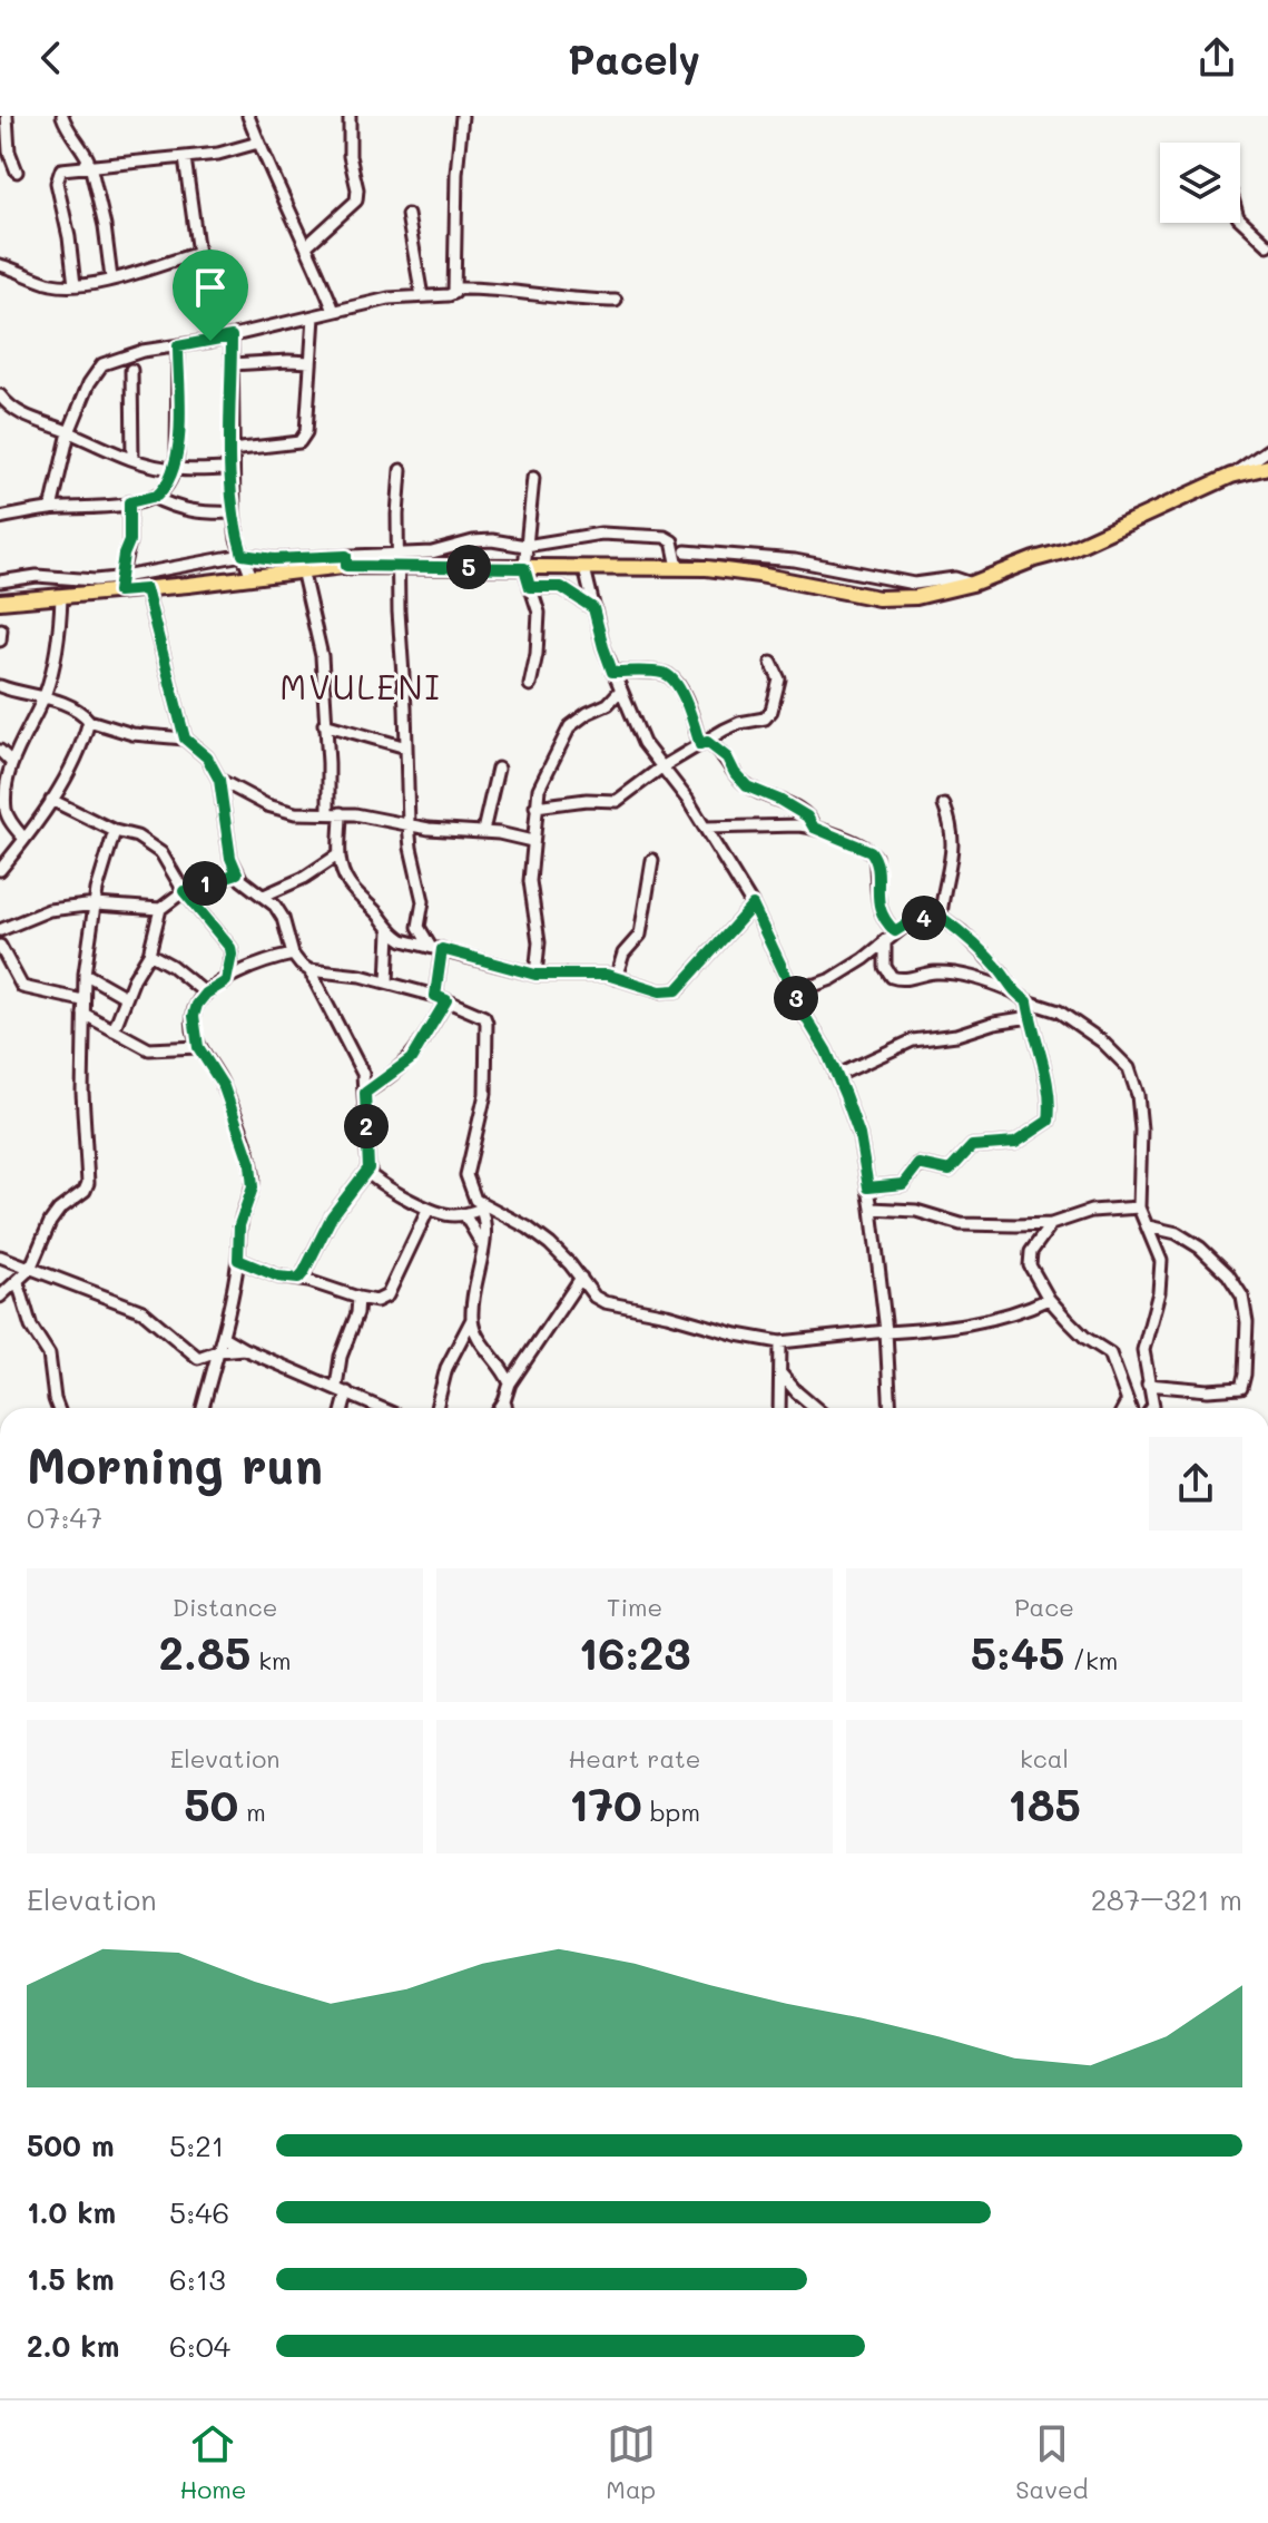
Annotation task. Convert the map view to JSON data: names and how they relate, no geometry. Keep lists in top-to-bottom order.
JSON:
{
  "districts": ["MVULENI"],
  "page": {
    "header": "Pacely",
    "pins": [
      "5",
      "1",
      "4",
      "3",
      "2"
    ],
    "heading": ["Morning run", "07:47"],
    "stats": [
      ["Distance", "2.85 km"],
      ["Time", "16:23"],
      ["Pace", "5:45 /km"],
      ["Elevation", "50 m"],
      ["Heart rate", "170 bpm"],
      ["kcal", "185"]
    ],
    "chart": ["Elevation", "287–321 m"],
    "list": [
      {
        "name": "500 m",
        "note": "5:21"
      },
      {
        "name": "1.0 km",
        "note": "5:46"
      },
      {
        "name": "1.5 km",
        "note": "6:13"
      },
      {
        "name": "2.0 km",
        "note": "6:04"
      }
    ],
    "tabs": ["Home", "Map", "Saved"]
  }
}
